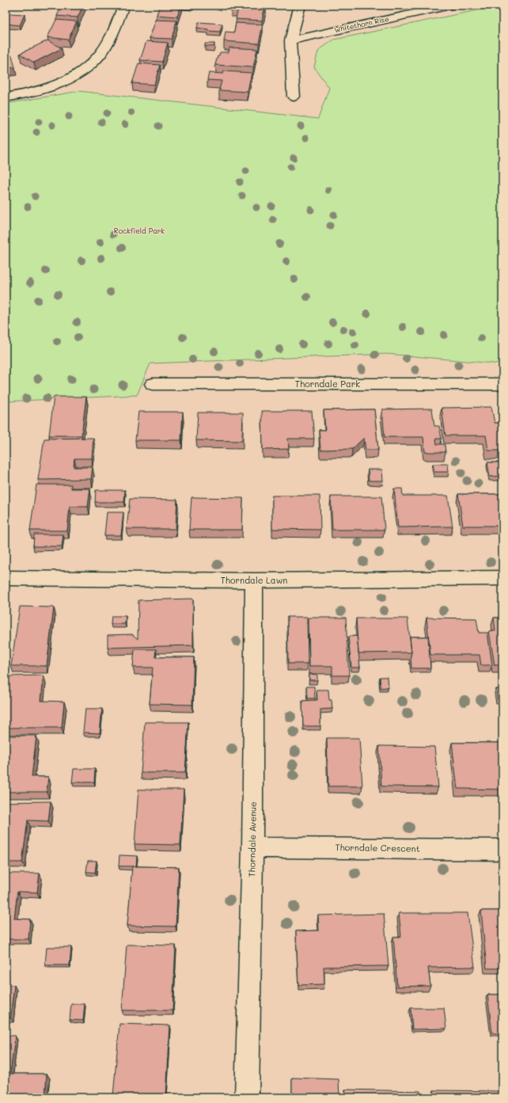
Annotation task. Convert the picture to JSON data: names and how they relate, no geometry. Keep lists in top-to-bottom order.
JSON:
{
  "streets": {
    "street": [
      "Whitethorn Rise",
      "Thorndale Park",
      "Thorndale Lawn",
      "Thorndale Avenue",
      "Thorndale Crescent"
    ]
  },
  "crossings": [
    ["Thorndale Lawn", "Thorndale Avenue"],
    ["Thorndale Avenue", "Thorndale Crescent"]
  ],
  "parks": ["Rockfield Park"]
}
